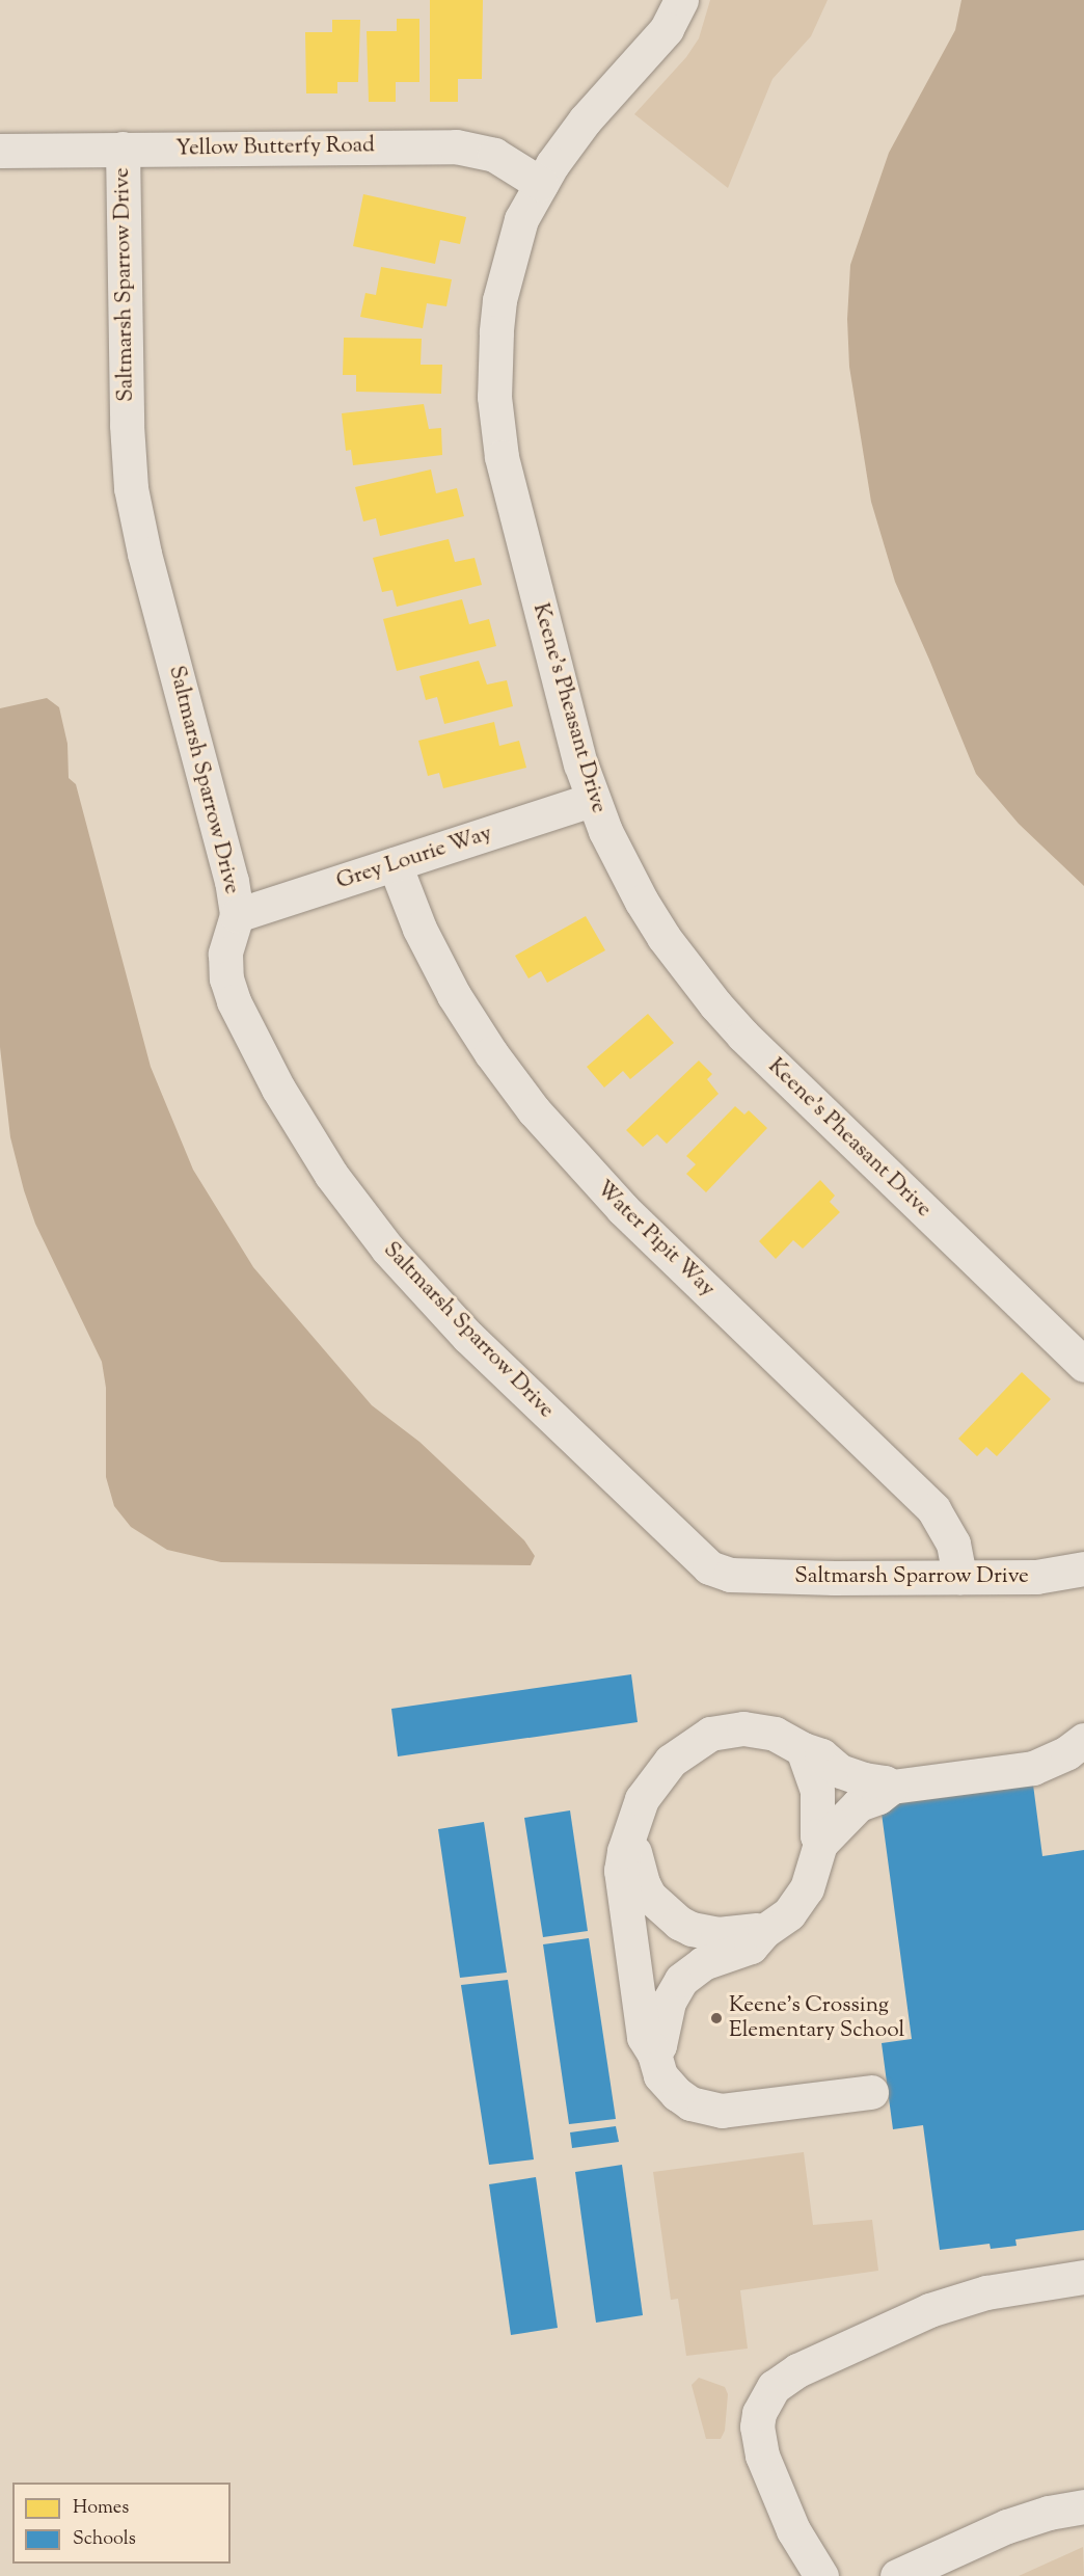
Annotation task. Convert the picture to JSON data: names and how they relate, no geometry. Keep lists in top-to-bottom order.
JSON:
{
  "streets": {
    "street": [
      "Yellow Butterfy Road",
      "Saltmarsh Sparrow Drive",
      "Keene's Pheasant Drive",
      "Grey Lourie Way",
      "Water Pipit Way"
    ]
  },
  "crossings": [
    ["Yellow Butterfy Road", "Saltmarsh Sparrow Drive"],
    ["Yellow Butterfy Road", "Keene's Pheasant Drive"],
    ["Saltmarsh Sparrow Drive", "Grey Lourie Way"],
    ["Saltmarsh Sparrow Drive", "Water Pipit Way"],
    ["Keene's Pheasant Drive", "Grey Lourie Way"],
    ["Grey Lourie Way", "Water Pipit Way"]
  ],
  "places": ["Keene's Crossing Elementary School"],
  "legend": ["Homes", "Schools"]
}
